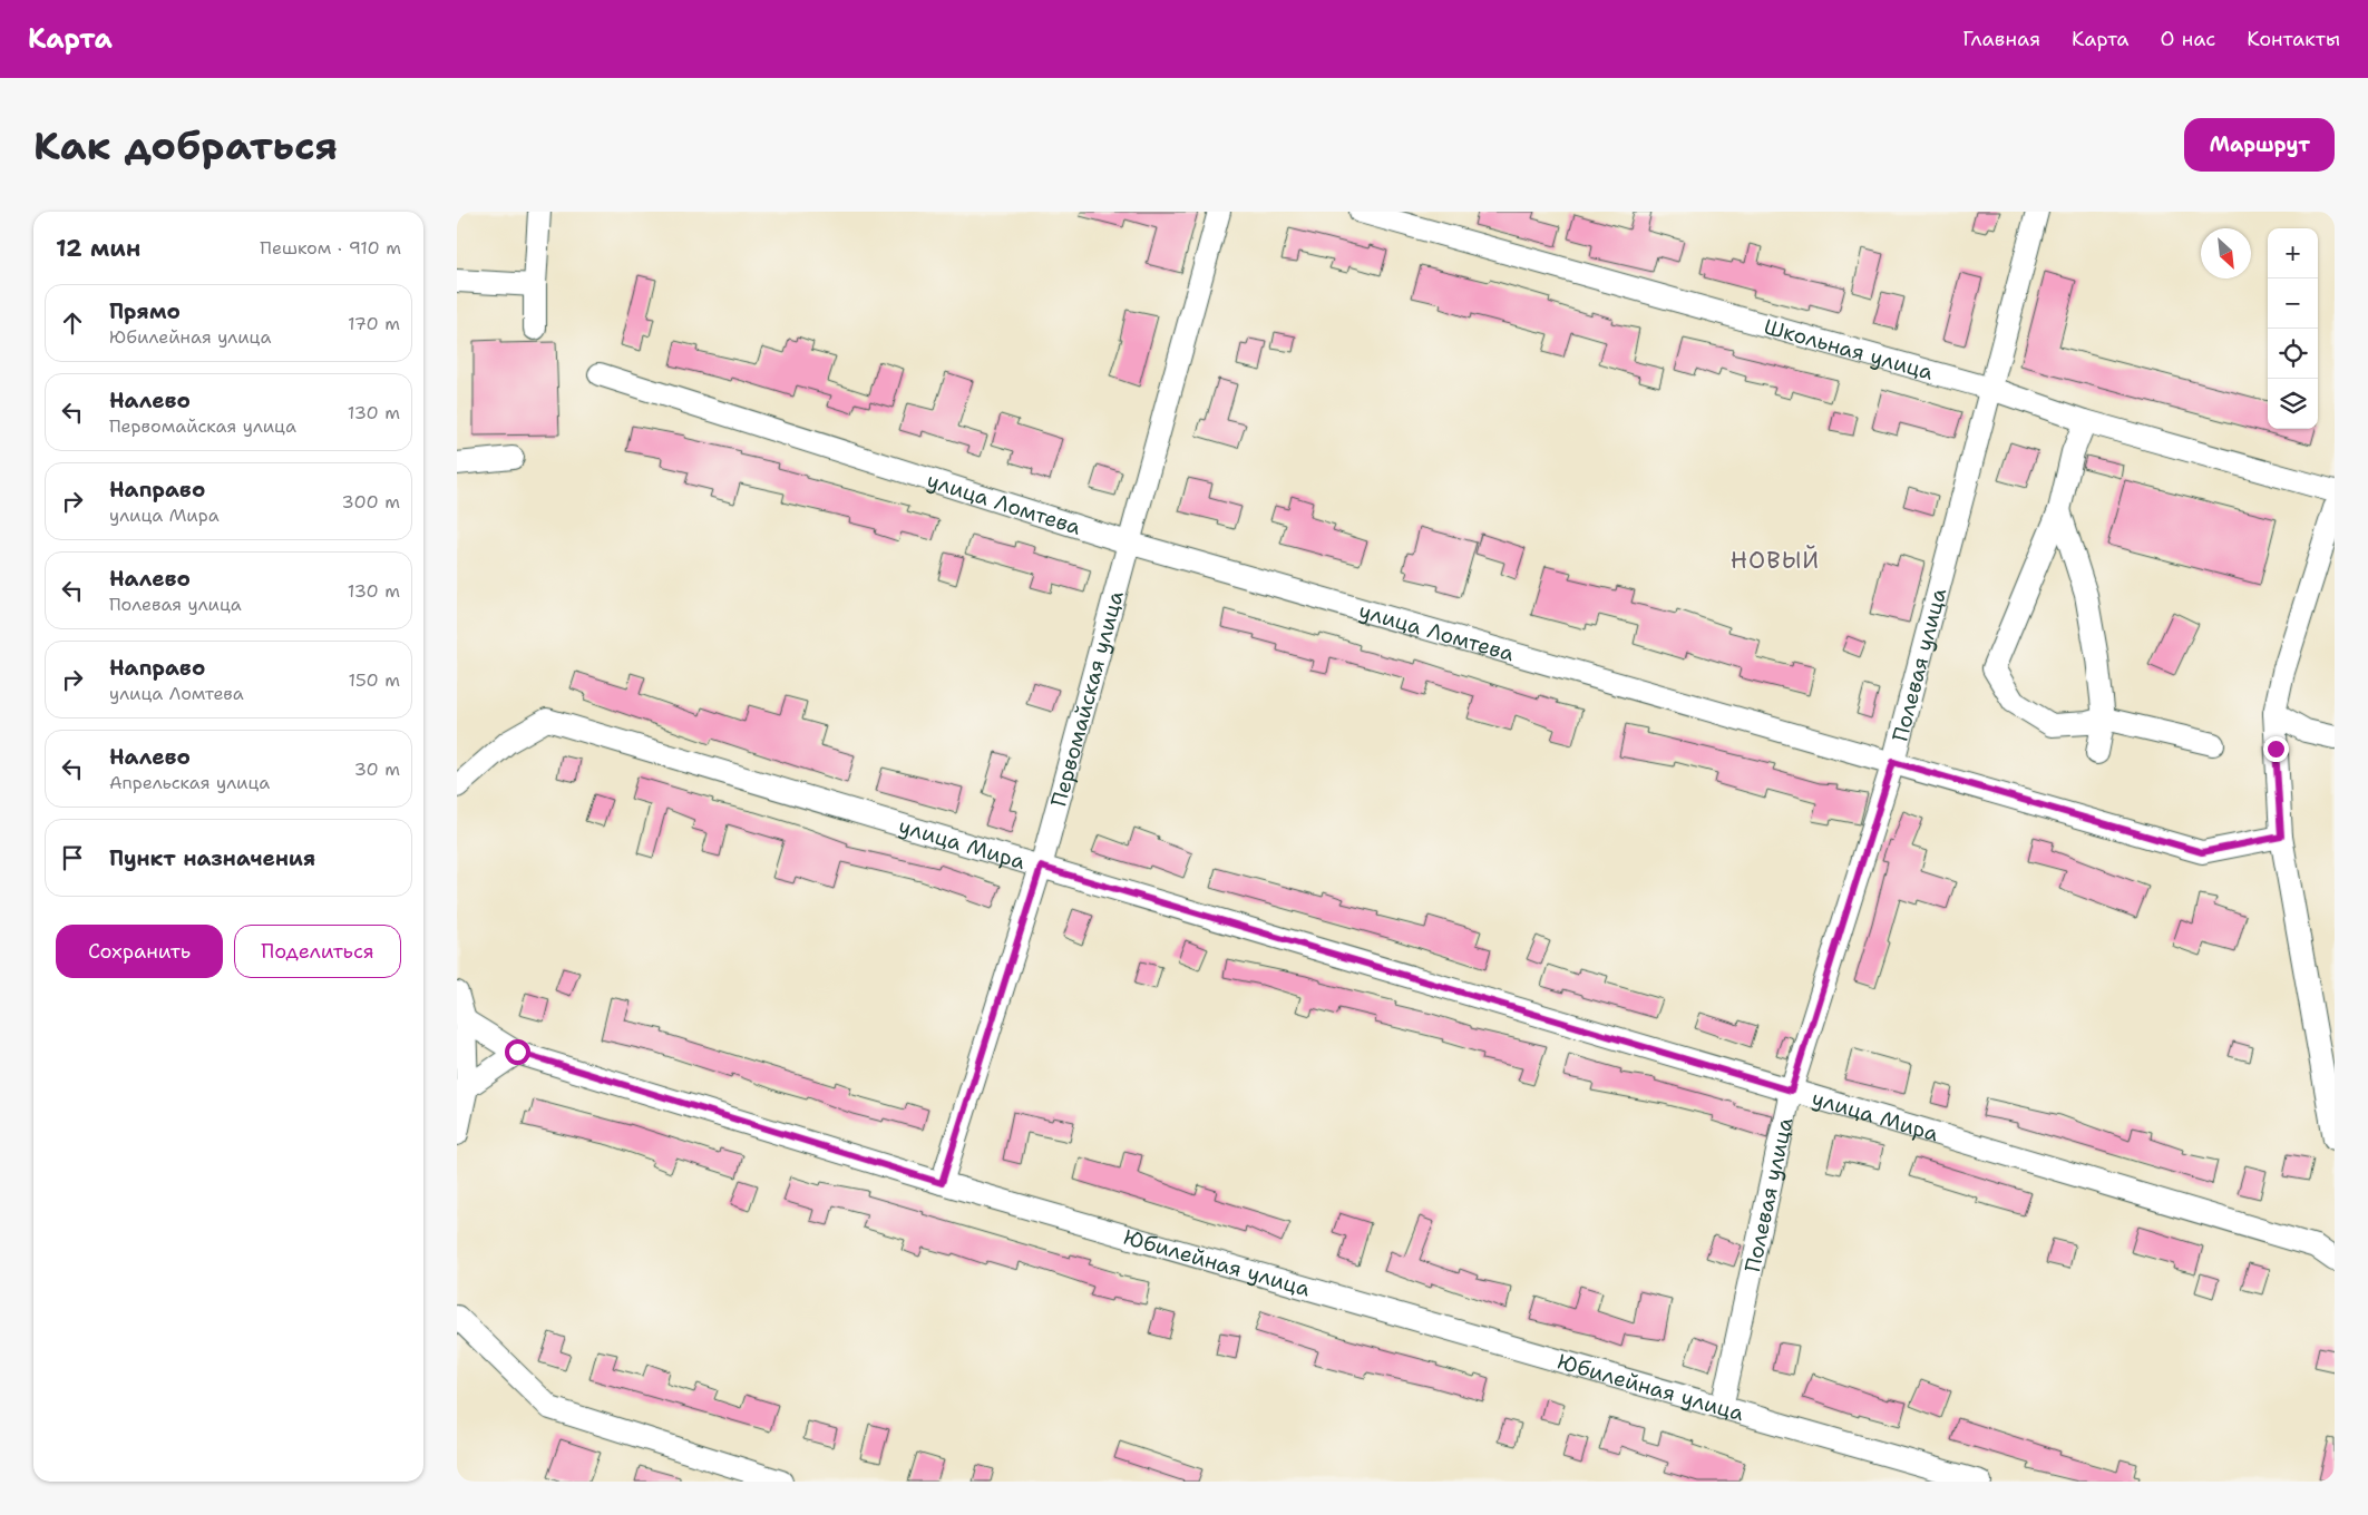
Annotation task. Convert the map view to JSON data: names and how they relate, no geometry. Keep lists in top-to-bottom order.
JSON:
{
  "streets": {
    "street": [
      "Школьная улица",
      "улица Ломтева",
      "Полевая улица",
      "Первомайская улица",
      "улица Мира",
      "Юбилейная улица"
    ]
  },
  "crossings": [
    ["Школьная улица", "Полевая улица"],
    ["улица Ломтева", "Полевая улица"],
    ["улица Ломтева", "Первомайская улица"],
    ["Полевая улица", "улица Мира"],
    ["Полевая улица", "Юбилейная улица"],
    ["Первомайская улица", "улица Мира"],
    ["Первомайская улица", "Юбилейная улица"]
  ],
  "districts": ["НОВЫЙ"],
  "north": "bottom right",
  "page": {
    "header": "Карта",
    "nav": [
      "Главная",
      "Карта",
      "О нас",
      "Контакты"
    ],
    "buttons": [
      "Маршрут",
      ["Сохранить", "Поделиться"]
    ],
    "title": "Как добраться",
    "heading": ["12 мин", "Пешком · 910 m"],
    "map_buttons": ["+", "−"],
    "list": [
      ["Прямо", "Юбилейная улица", "170 m"],
      ["Налево", "Первомайская улица", "130 m"],
      ["Направо", "улица Мира", "300 m"],
      ["Налево", "Полевая улица", "130 m"],
      ["Направо", "улица Ломтева", "150 m"],
      ["Налево", "Апрельская улица", "30 m"],
      "Пункт назначения"
    ]
  }
}
